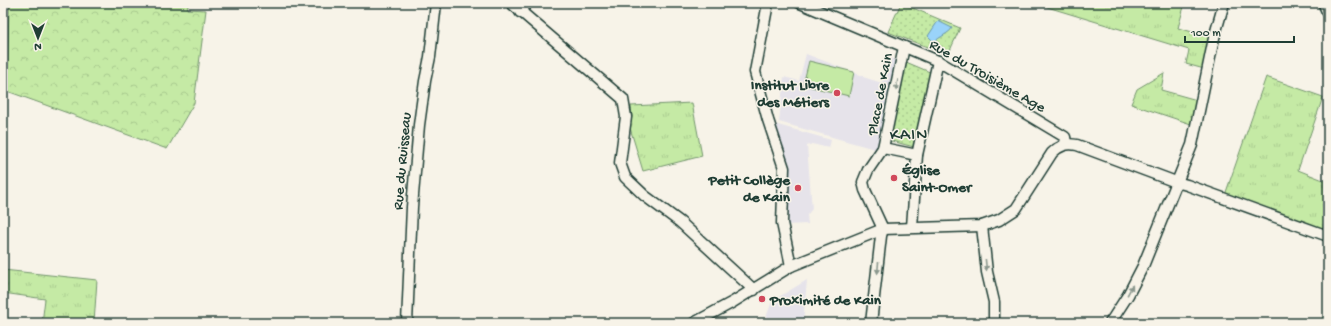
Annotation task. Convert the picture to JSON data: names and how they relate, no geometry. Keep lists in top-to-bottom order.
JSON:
{
  "streets": {
    "street": ["Rue du Troisième Age", "Place de Kain", "Rue du Ruisseau"]
  },
  "crossings": [
    ["Rue du Troisième Age", "Place de Kain"]
  ],
  "districts": ["KAIN"],
  "places": [
    "Institut Libre des Métiers",
    "Église Saint-Omer",
    "Petit Collège de Kain",
    "Proximité de Kain"
  ],
  "scale_bar": "100 m",
  "north": "bottom"
}
